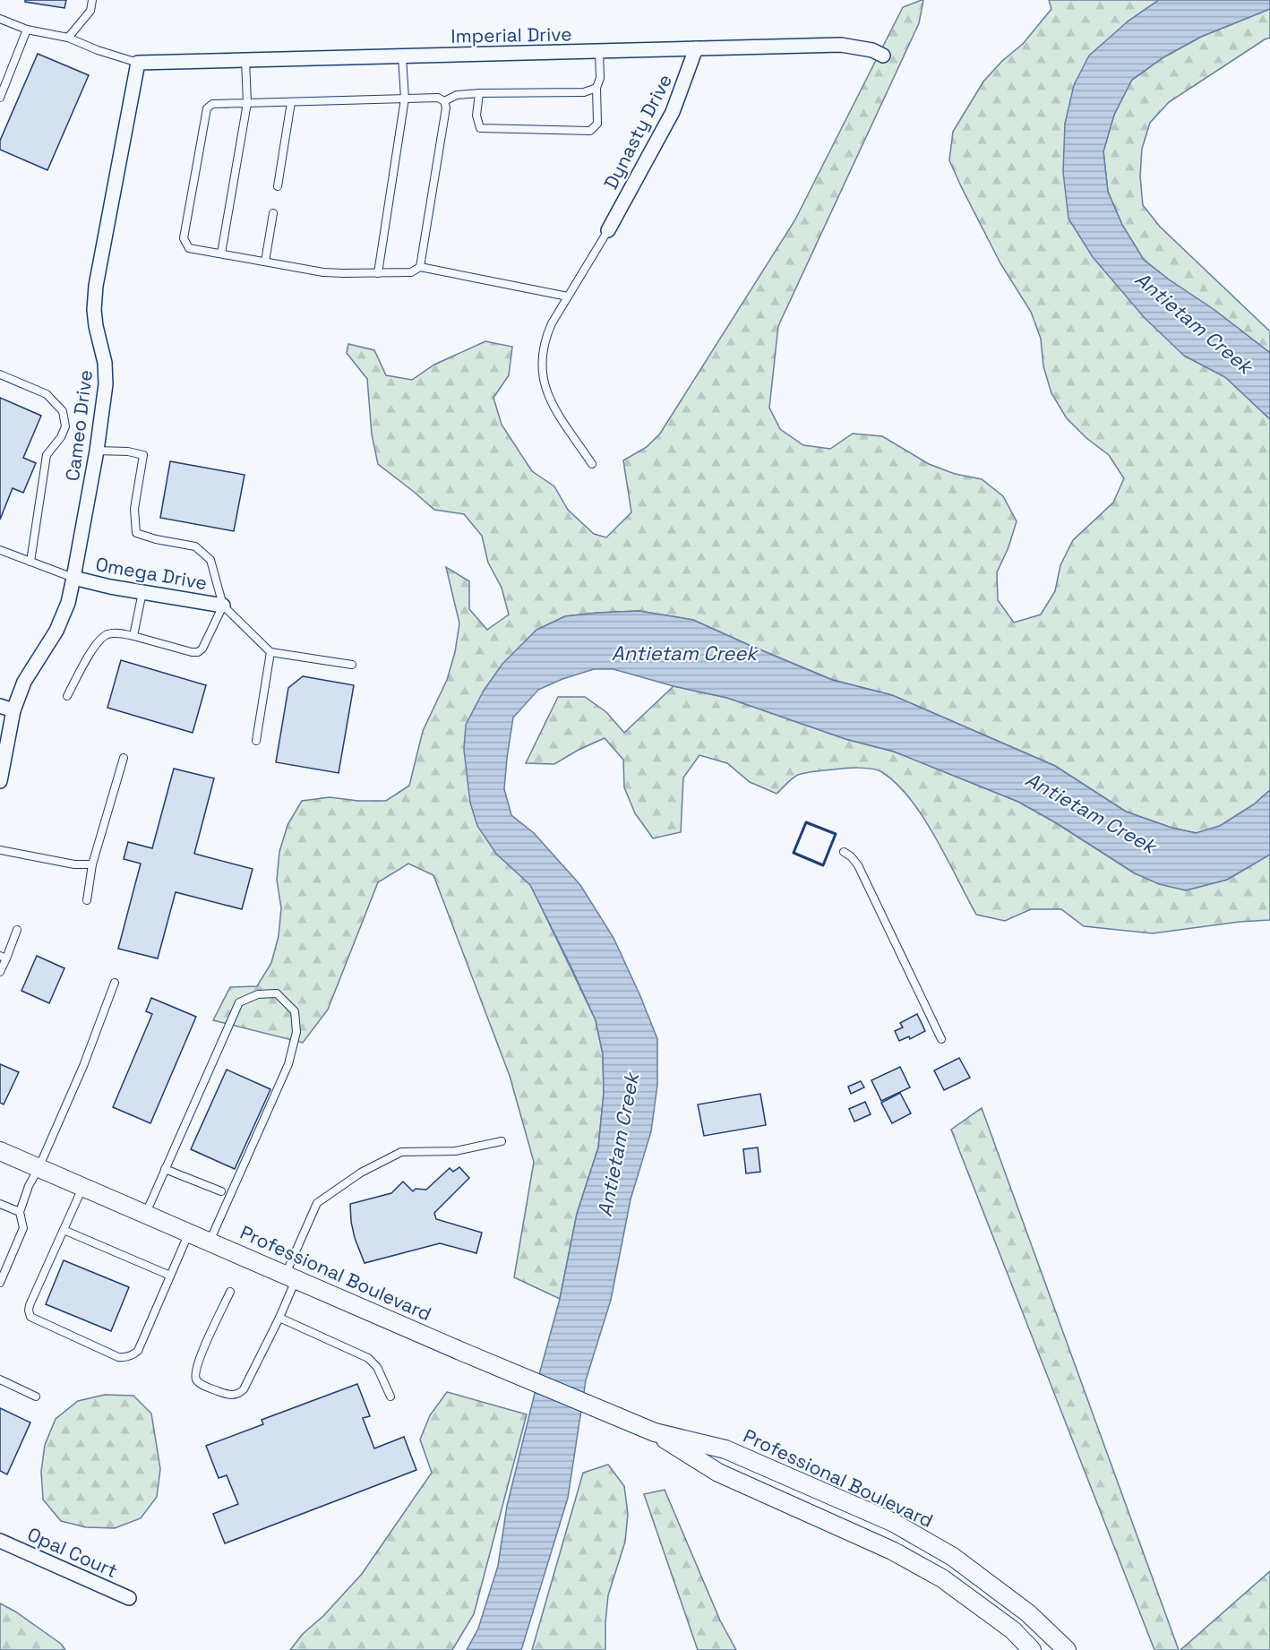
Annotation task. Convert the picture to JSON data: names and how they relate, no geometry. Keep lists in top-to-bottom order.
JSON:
{
  "streets": {
    "street": [
      "Imperial Drive",
      "Dynasty Drive",
      "Cameo Drive",
      "Omega Drive",
      "Professional Boulevard",
      "Opal Court"
    ]
  },
  "crossings": [
    ["Imperial Drive", "Dynasty Drive"],
    ["Imperial Drive", "Cameo Drive"],
    ["Cameo Drive", "Omega Drive"]
  ],
  "water": ["Antietam Creek"]
}
